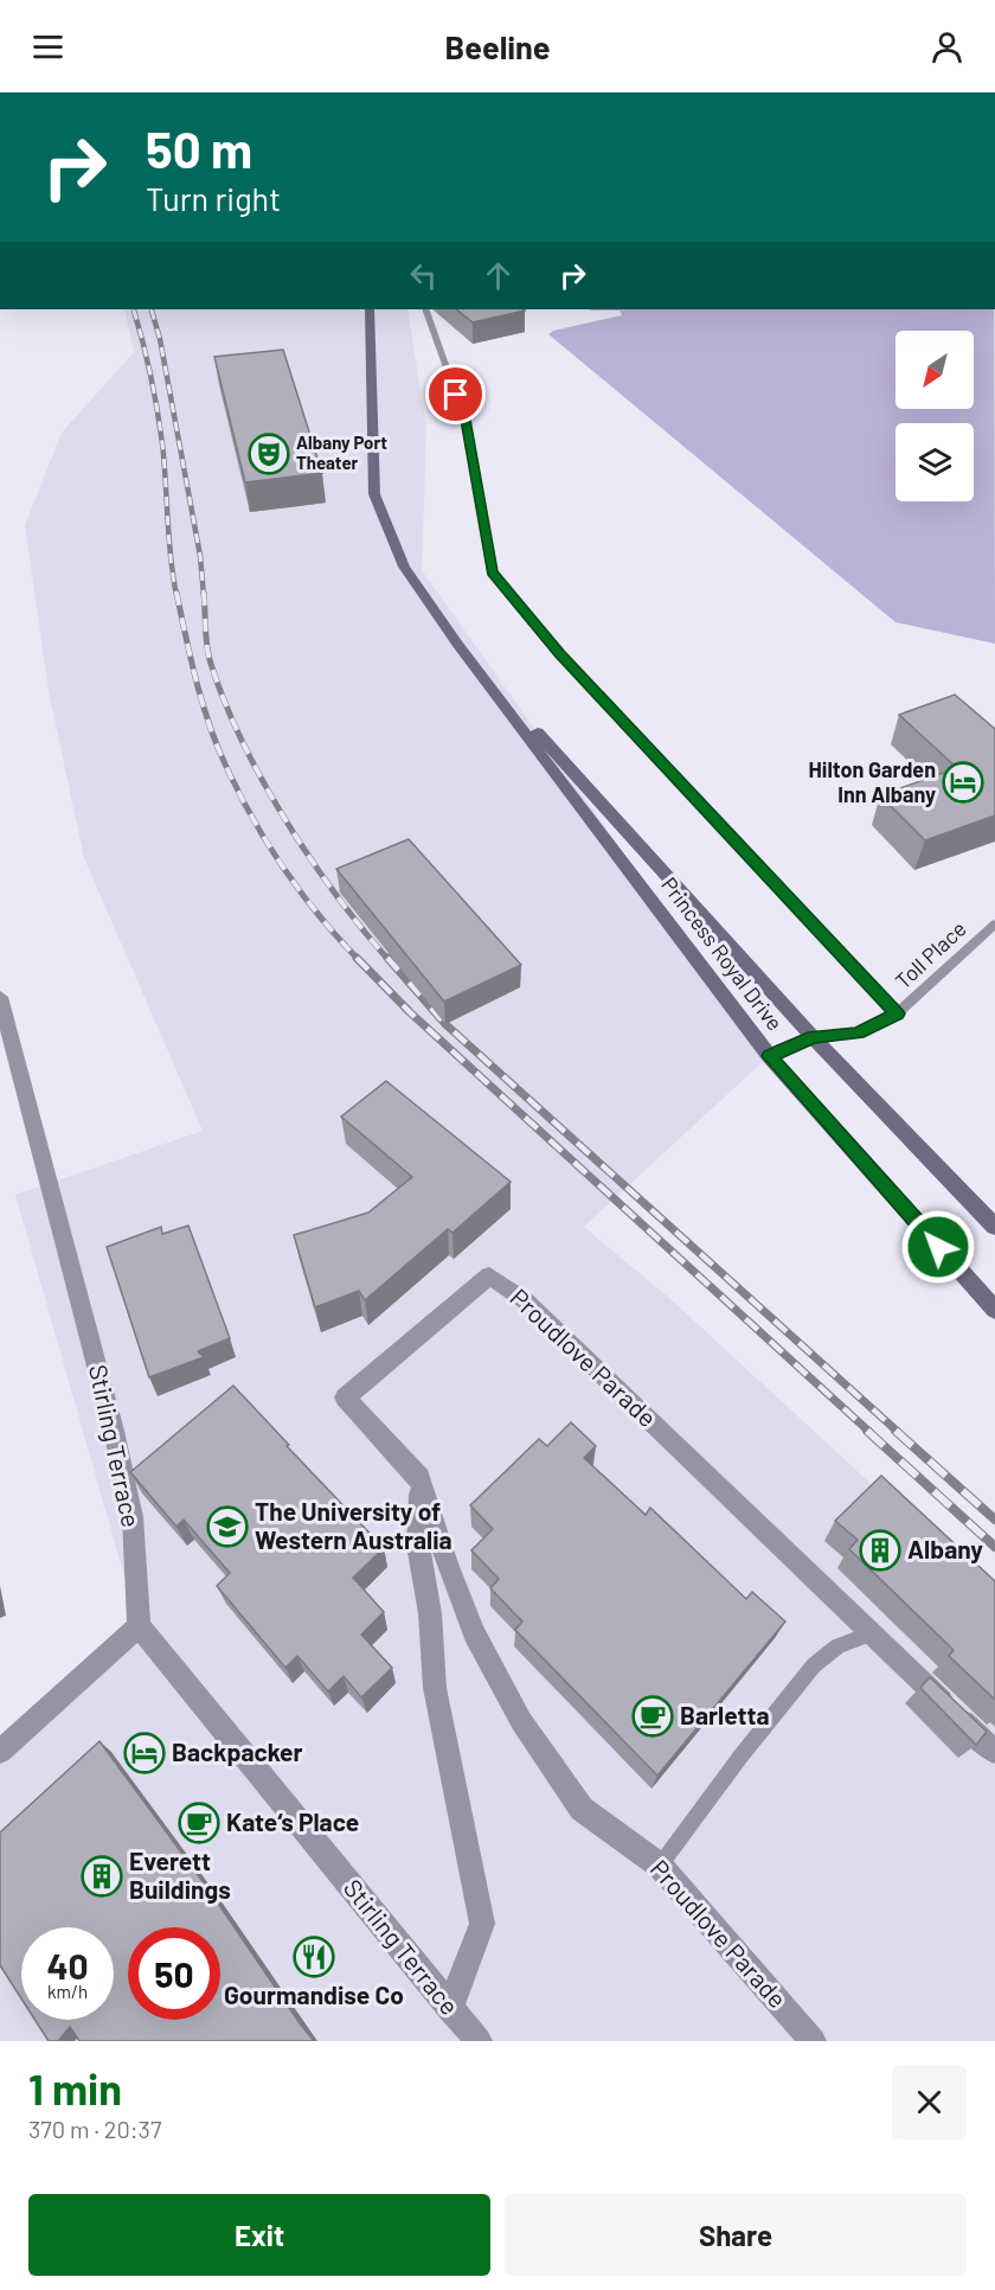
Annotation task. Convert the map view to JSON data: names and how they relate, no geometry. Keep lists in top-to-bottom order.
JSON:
{
  "streets": {
    "main road": ["Princess Royal Drive"],
    "street": ["Proudlove Parade", "Stirling Terrace"],
    "lane": ["Toll Place"]
  },
  "crossings": [
    ["Princess Royal Drive", "Toll Place"]
  ],
  "places": {
    "theatre": ["Albany Port Theater"],
    "hotel": ["Hilton Garden Inn Albany", "Backpacker"],
    "school or university": ["The University of Western Australia"],
    "building": ["Albany", "Everett Buildings"],
    "cafe": ["Barletta", "Kate‘s Place"],
    "restaurant": ["Gourmandise Co"]
  },
  "north": "bottom left",
  "page": {
    "header": "Beeline",
    "turn": ["50 m", "Turn right"],
    "speed": "40 km/h",
    "limit": "50",
    "heading": ["1 min", "370 m · 20:37"],
    "buttons": ["Exit", "Share"]
  }
}
